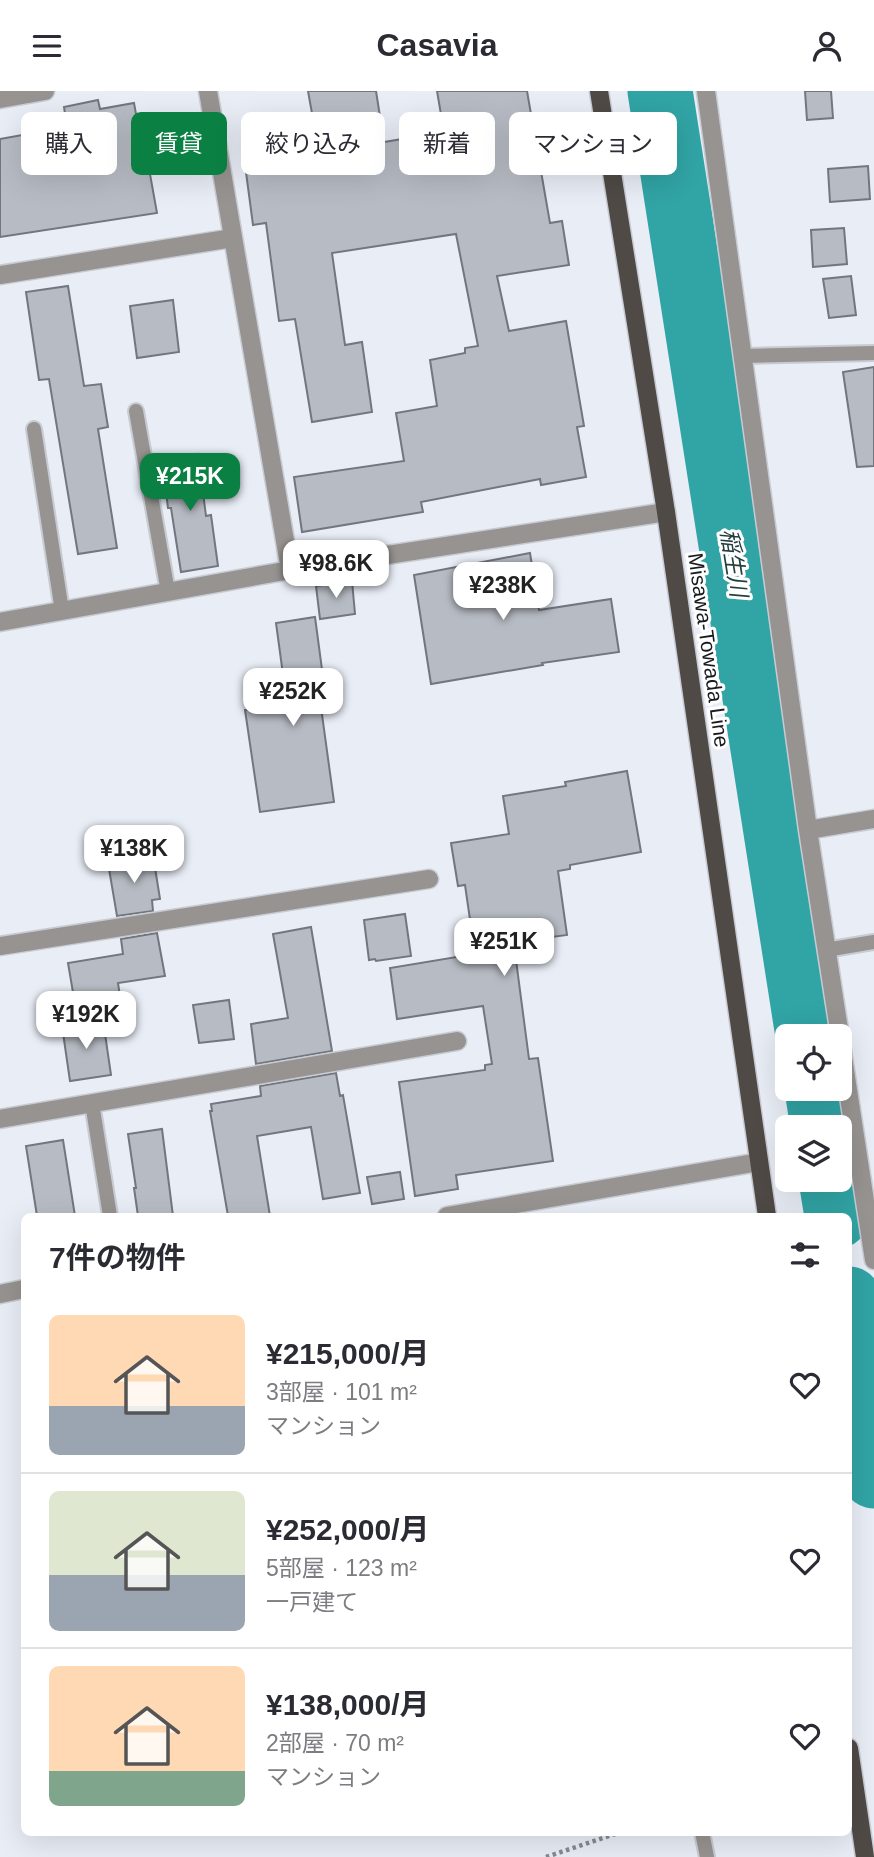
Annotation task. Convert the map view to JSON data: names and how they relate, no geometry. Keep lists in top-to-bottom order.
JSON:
{
  "streets": {
    "main road": ["Misawa-Towada Line"]
  },
  "water": ["稲生川"],
  "page": {
    "header": "Casavia",
    "chip": [
      "購入",
      "賃貸",
      "絞り込み",
      "新着",
      "マンション"
    ],
    "price": [
      "¥215K",
      "¥98.6K",
      "¥238K",
      "¥252K",
      "¥138K",
      "¥251K",
      "¥192K"
    ],
    "heading": "7件の物件",
    "list": [
      {
        "name": "¥215,000/月",
        "note": "3部屋 · 101 m² · マンション"
      },
      {
        "name": "¥252,000/月",
        "note": "5部屋 · 123 m² · 一戸建て"
      },
      {
        "name": "¥138,000/月",
        "note": "2部屋 · 70 m² · マンション"
      }
    ]
  }
}
